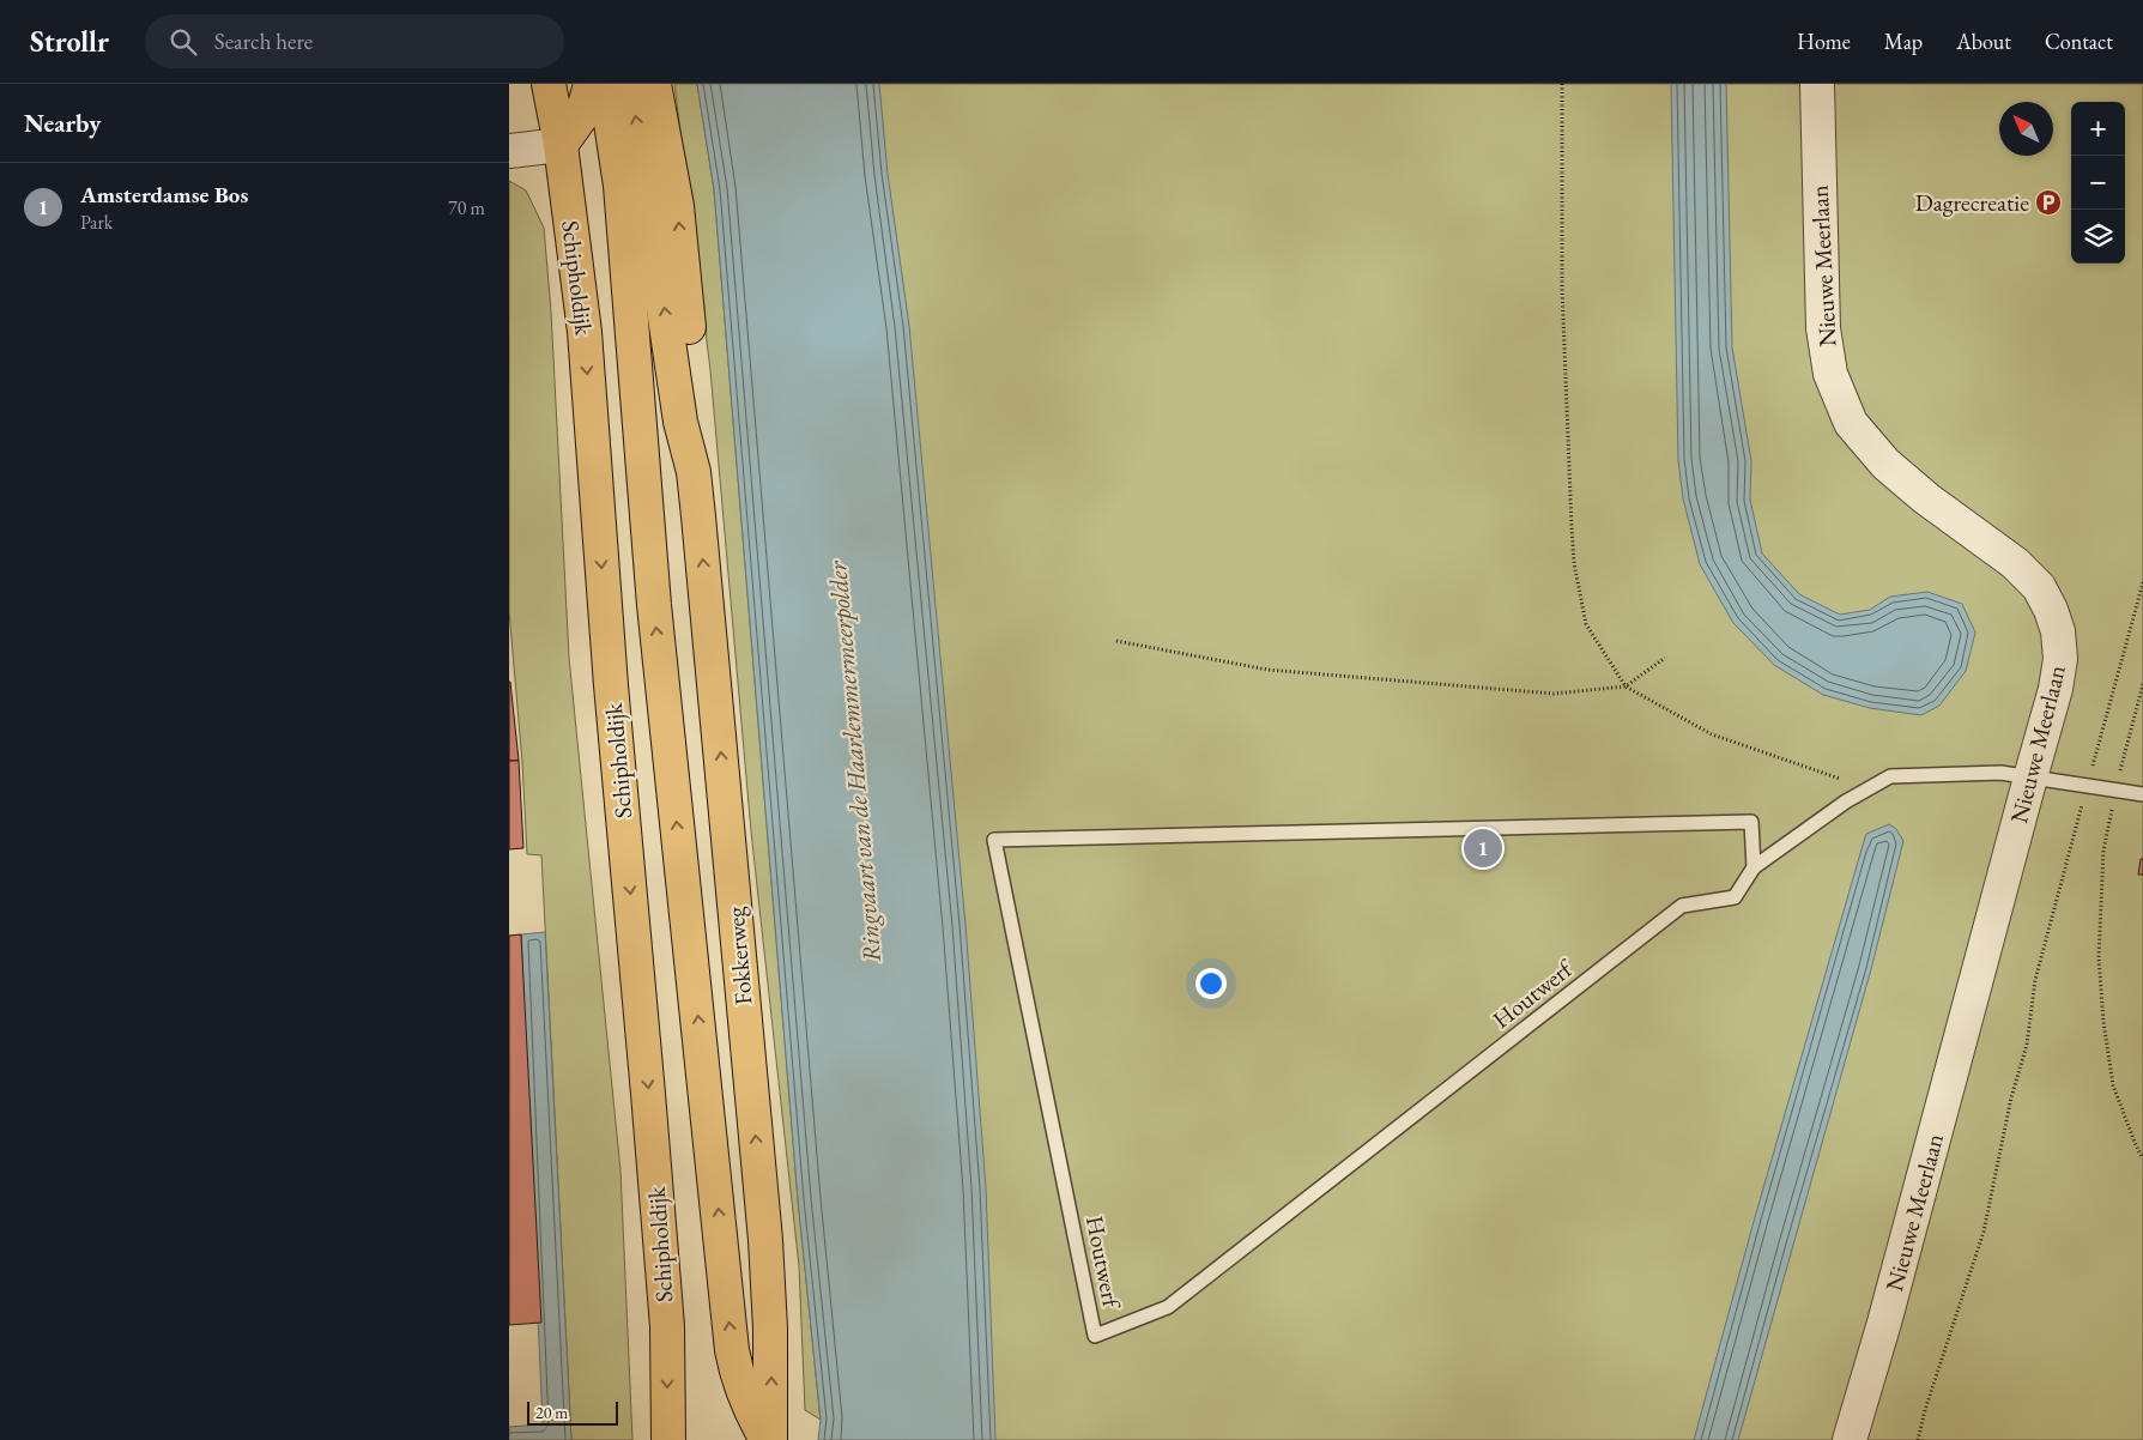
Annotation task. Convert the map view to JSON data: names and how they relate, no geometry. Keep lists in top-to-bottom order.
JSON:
{
  "streets": {
    "main road": ["Schipholdijk", "Fokkerweg"],
    "street": ["Nieuwe Meerlaan"],
    "lane": ["Houtwerf"]
  },
  "water": ["Ringvaart van de Haarlemmermeerpolder"],
  "places": {
    "parking": ["Dagrecreatie"]
  },
  "scale_bar": "20 m",
  "north": "top left",
  "page": {
    "header": "Strollr",
    "search": "Search here",
    "nav": [
      "Home",
      "Map",
      "About",
      "Contact"
    ],
    "heading": "Nearby",
    "map_buttons": ["+", "−"],
    "list": [
      {
        "mark": "1",
        "name": "Amsterdamse Bos",
        "note": "Park",
        "value": "70 m"
      }
    ],
    "pins": "1",
    "scale": "20 m"
  }
}
